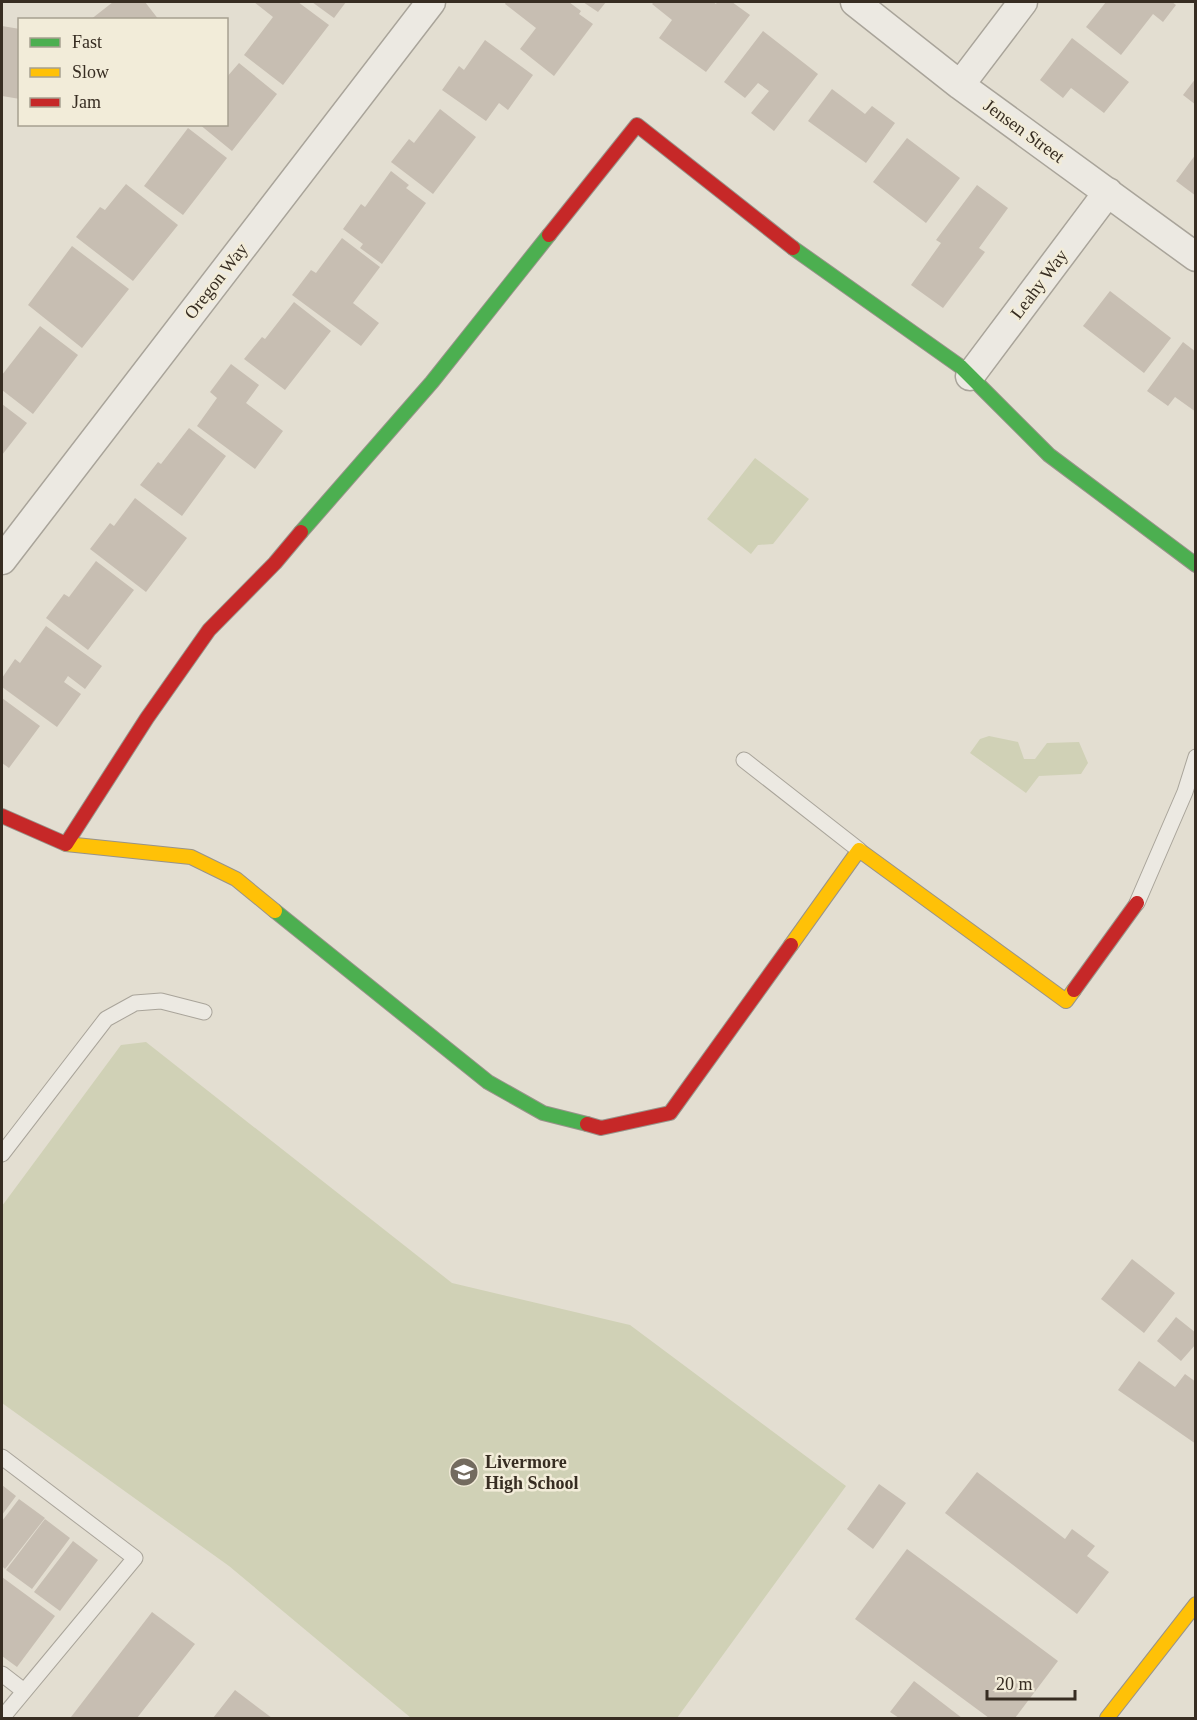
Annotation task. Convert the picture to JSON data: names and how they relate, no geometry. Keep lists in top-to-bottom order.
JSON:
{
  "streets": {
    "street": ["Jensen Street", "Oregon Way", "Leahy Way"]
  },
  "crossings": [
    ["Jensen Street", "Leahy Way"]
  ],
  "places": {
    "school or university": ["Livermore High School"]
  },
  "legend": ["Fast", "Slow", "Jam"],
  "scale_bar": "20 m"
}
